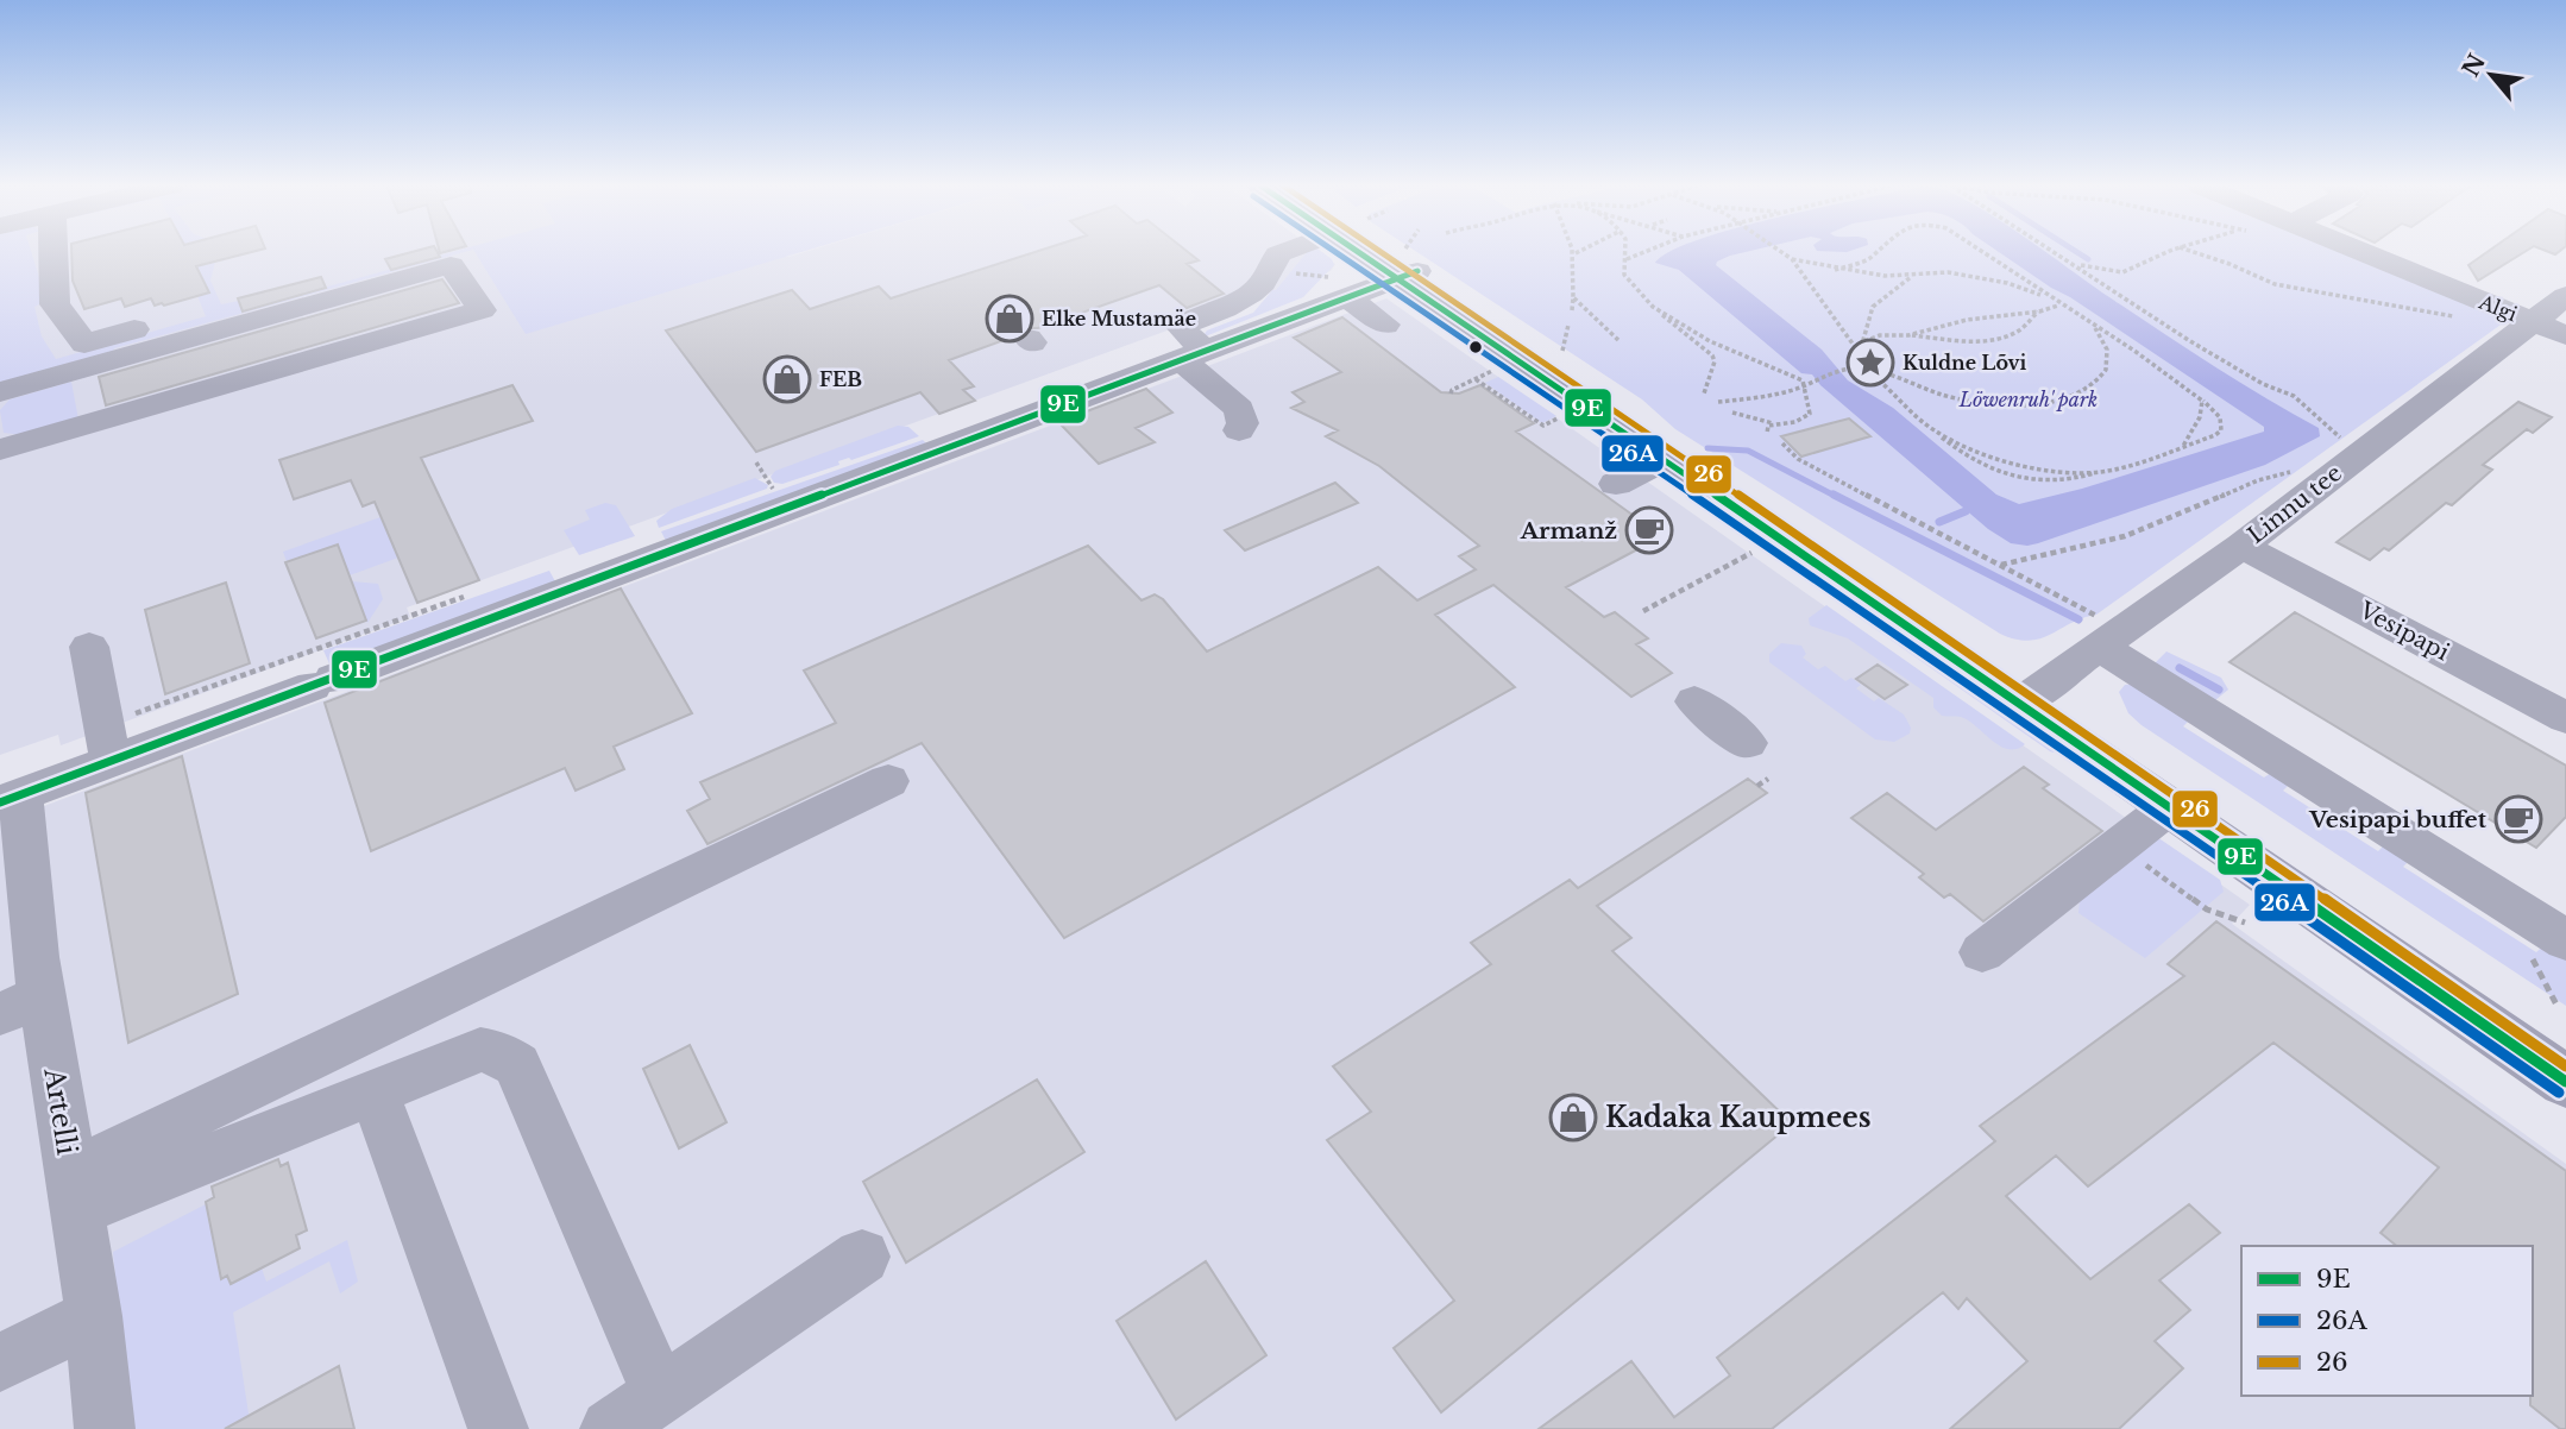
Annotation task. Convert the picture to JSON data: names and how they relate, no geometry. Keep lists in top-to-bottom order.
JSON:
{
  "streets": {
    "street": [
      "Algi",
      "Linnu tee",
      "Vesipapi",
      "Artelli"
    ]
  },
  "crossings": [
    ["Algi", "Linnu tee"],
    ["Linnu tee", "Vesipapi"]
  ],
  "parks": ["Löwenruh' park"],
  "places": {
    "shop": ["Elke Mustamäe", "FEB", "Kadaka Kaupmees"],
    "place": ["Kuldne Lõvi"],
    "cafe": ["Armanž", "Vesipapi buffet"]
  },
  "lines": ["transit line 9E", "transit line 26A", "transit line 26"],
  "legend": ["9E", "26A", "26"],
  "north": "top left"
}
